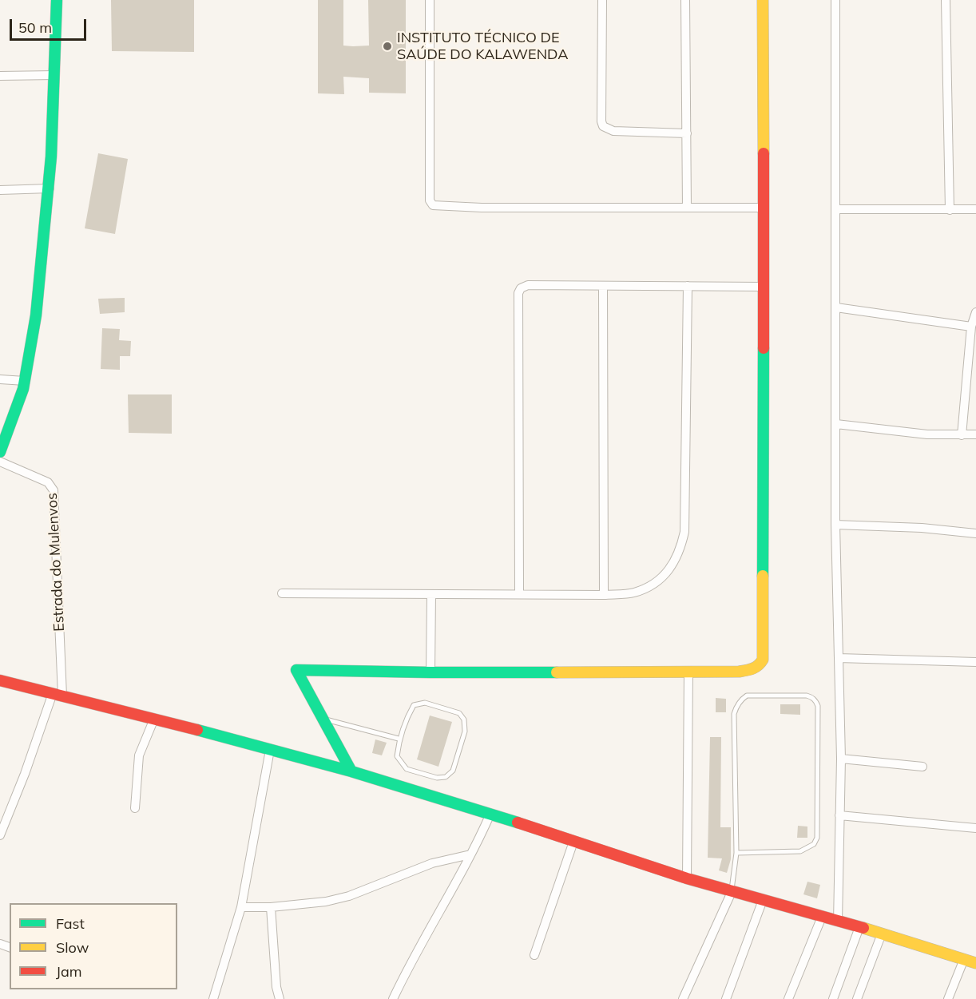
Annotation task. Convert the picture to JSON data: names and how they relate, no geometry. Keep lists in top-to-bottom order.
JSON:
{
  "streets": {
    "street": ["Estrada do Mulenvos"]
  },
  "places": ["INSTITUTO TÉCNICO DE SAÚDE DO KALAWENDA"],
  "legend": ["Fast", "Slow", "Jam"],
  "scale_bar": "50 m"
}
